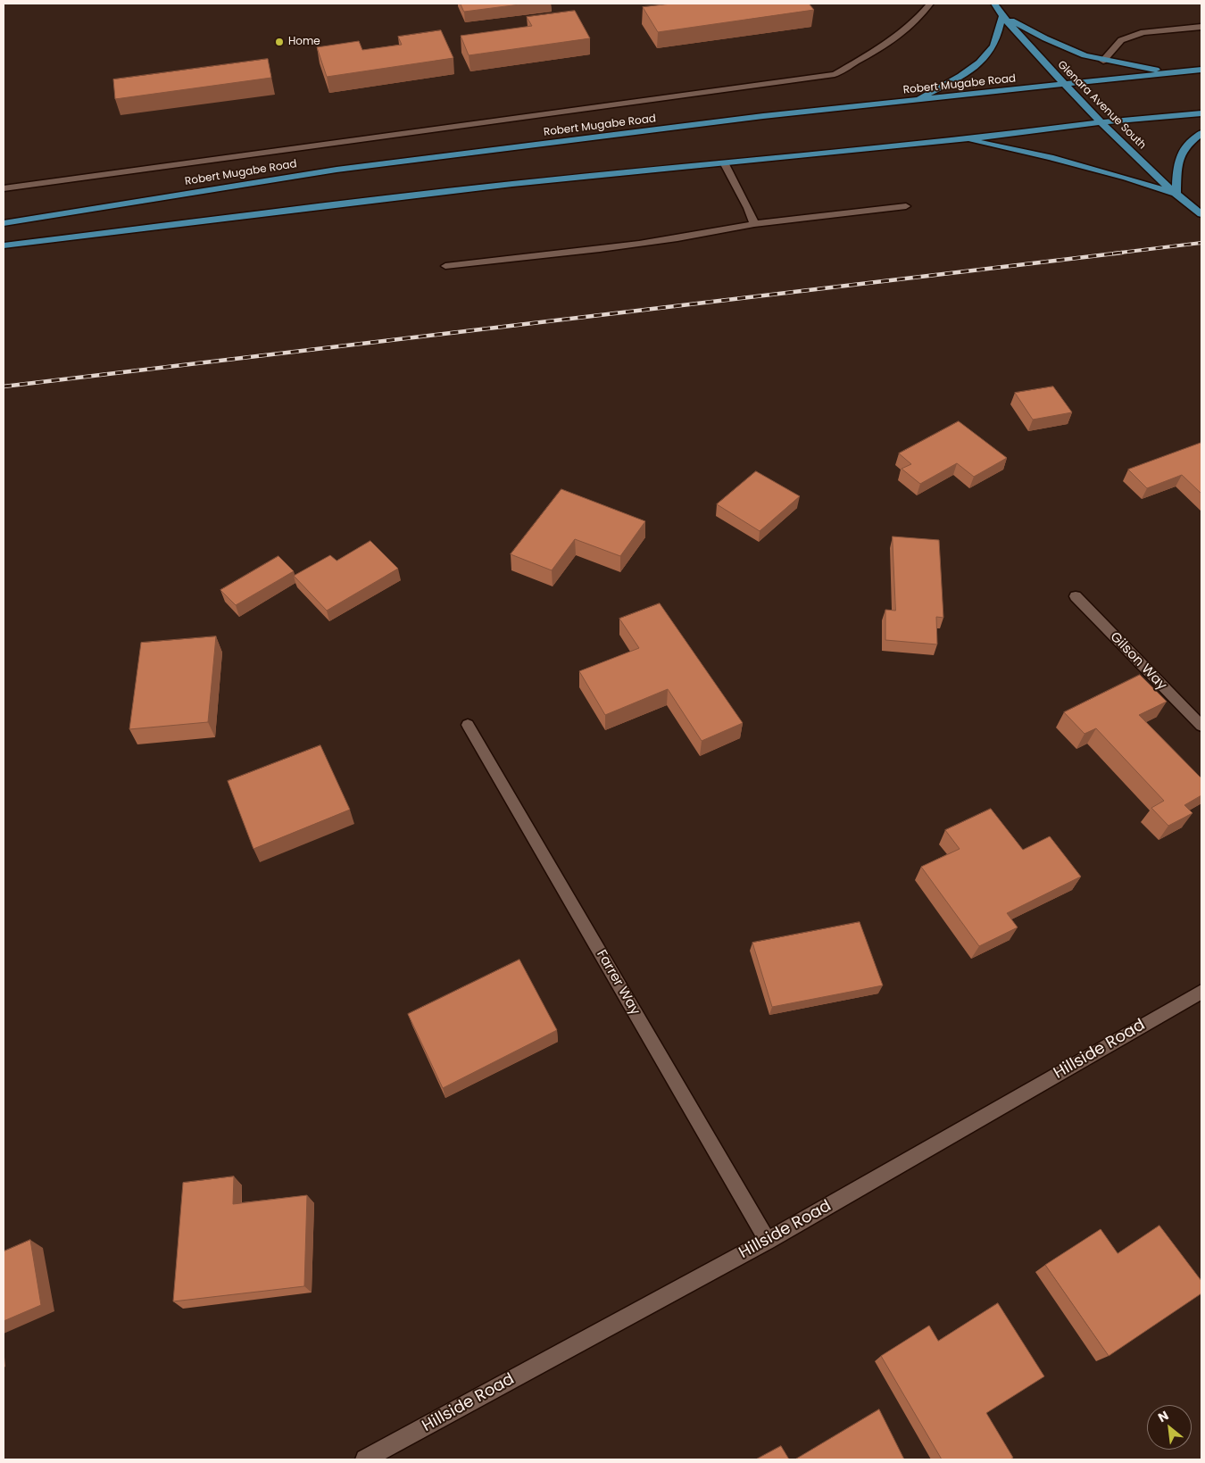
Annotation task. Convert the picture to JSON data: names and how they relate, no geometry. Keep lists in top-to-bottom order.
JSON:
{
  "streets": {
    "main road": ["Robert Mugabe Road", "Glenara Avenue South"],
    "street": ["Gilson Way", "Farrer Way", "Hillside Road"]
  },
  "crossings": [
    ["Robert Mugabe Road", "Glenara Avenue South"],
    ["Farrer Way", "Hillside Road"]
  ],
  "places": ["Home"],
  "north": "top left"
}
